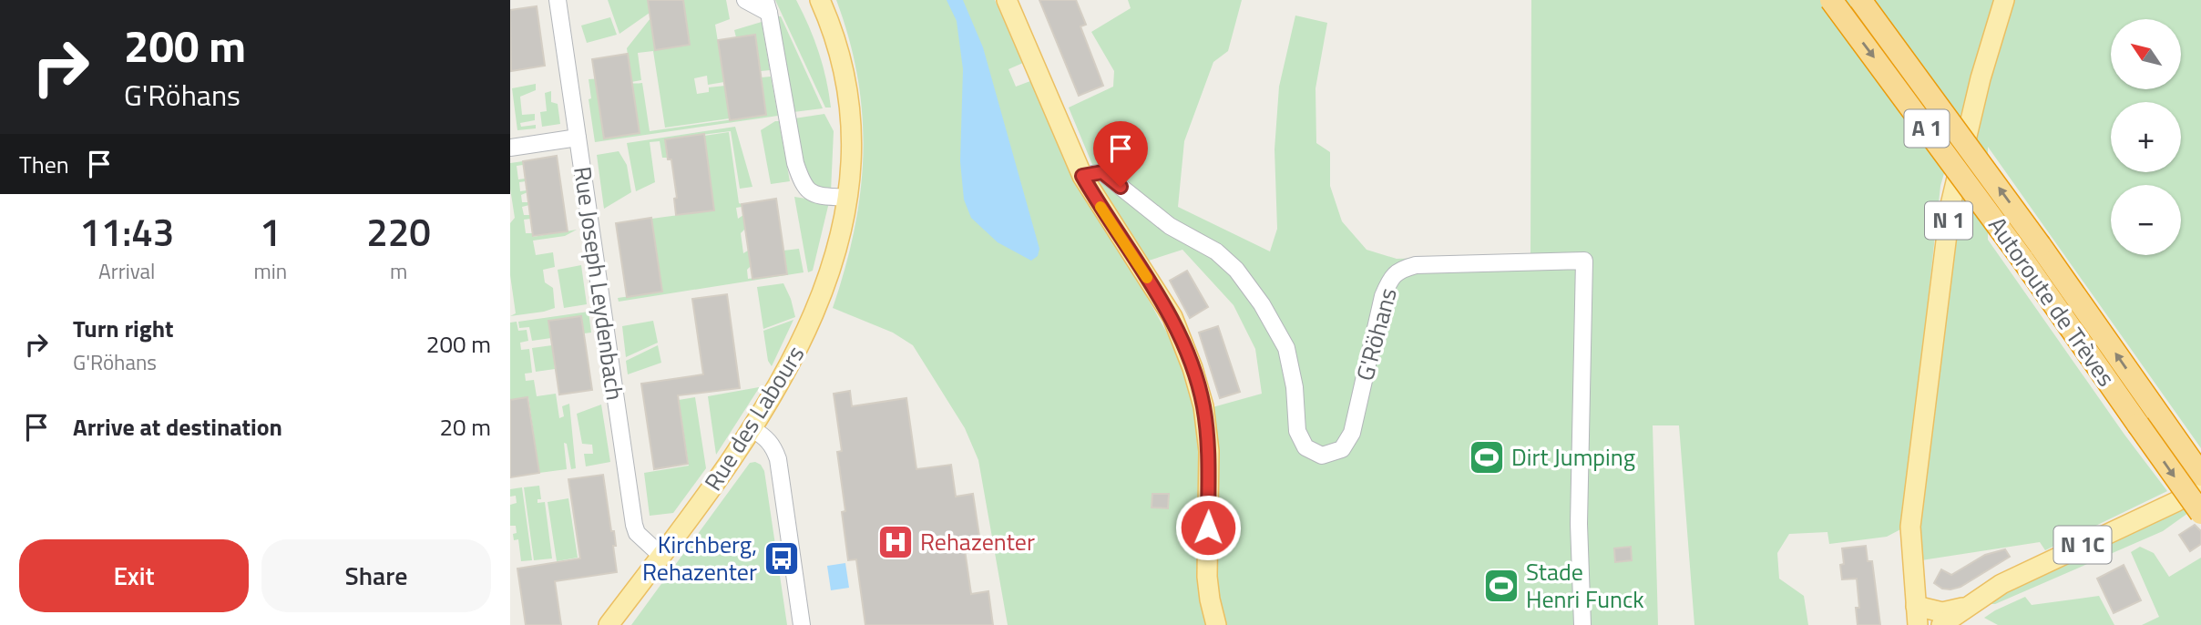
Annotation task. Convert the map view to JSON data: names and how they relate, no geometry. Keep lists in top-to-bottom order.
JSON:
{
  "streets": {
    "highway": ["A 1", "Autoroute de Trèves"],
    "main road": ["N 1", "Rue des Labours", "N 1C"],
    "street": ["Rue Joseph Leydenbach", "G'Röhans"]
  },
  "crossings": [
    ["N 1", "N 1C"],
    ["Rue Joseph Leydenbach", "Rue des Labours"]
  ],
  "places": {
    "sports": ["Dirt Jumping", "Stade Henri Funck"],
    "hospital": ["Rehazenter"],
    "bus stop": ["Kirchberg, Rehazenter"]
  },
  "north": "top left",
  "page": {
    "turn": ["200 m", "G'Röhans"],
    "map_buttons": ["+", "−"],
    "then": "Then",
    "eta": [
      "11:43",
      "Arrival",
      "1",
      "min",
      "220",
      "m"
    ],
    "list": [
      {
        "name": "Turn right",
        "note": "G'Röhans",
        "value": "200 m"
      },
      {
        "name": "Arrive at destination",
        "value": "20 m"
      }
    ],
    "buttons": ["Exit", "Share"]
  }
}
